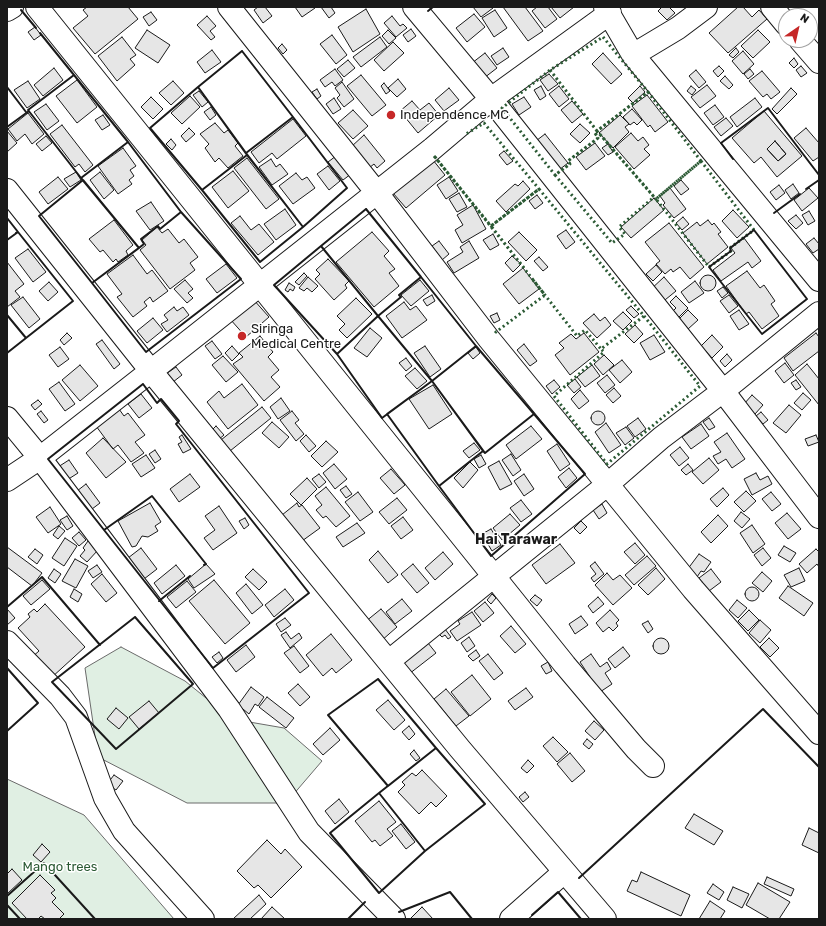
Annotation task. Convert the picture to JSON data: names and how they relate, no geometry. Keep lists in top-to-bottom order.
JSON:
{
  "districts": ["Hai Tarawar"],
  "parks": ["Mango trees"],
  "places": ["Independence MC", "Siringa Medical Centre"],
  "north": "top right"
}
